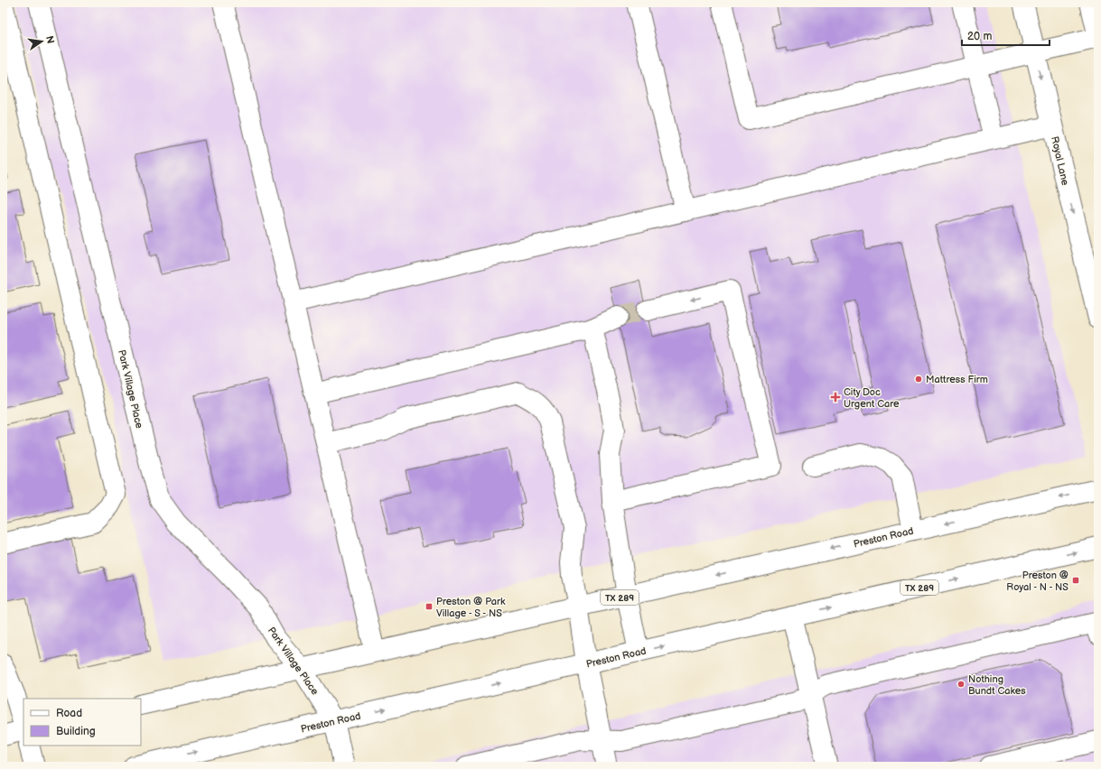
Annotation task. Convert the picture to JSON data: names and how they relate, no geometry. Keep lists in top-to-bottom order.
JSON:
{
  "streets": {
    "main road": [
      "Royal Lane",
      "Park Village Place",
      "Preston Road",
      "TX 289"
    ]
  },
  "crossings": [
    ["Park Village Place", "Preston Road"]
  ],
  "one_way": ["Royal Lane"],
  "places": {
    "other": ["Mattress Firm", "Nothing Bundt Cakes"],
    "health": ["City Doc Urgent Care"],
    "transit": ["Preston @ Royal - N - NS", "Preston @ Park Village - S - NS"]
  },
  "legend": ["Road", "Building"],
  "scale_bar": "20 m",
  "north": "right"
}
